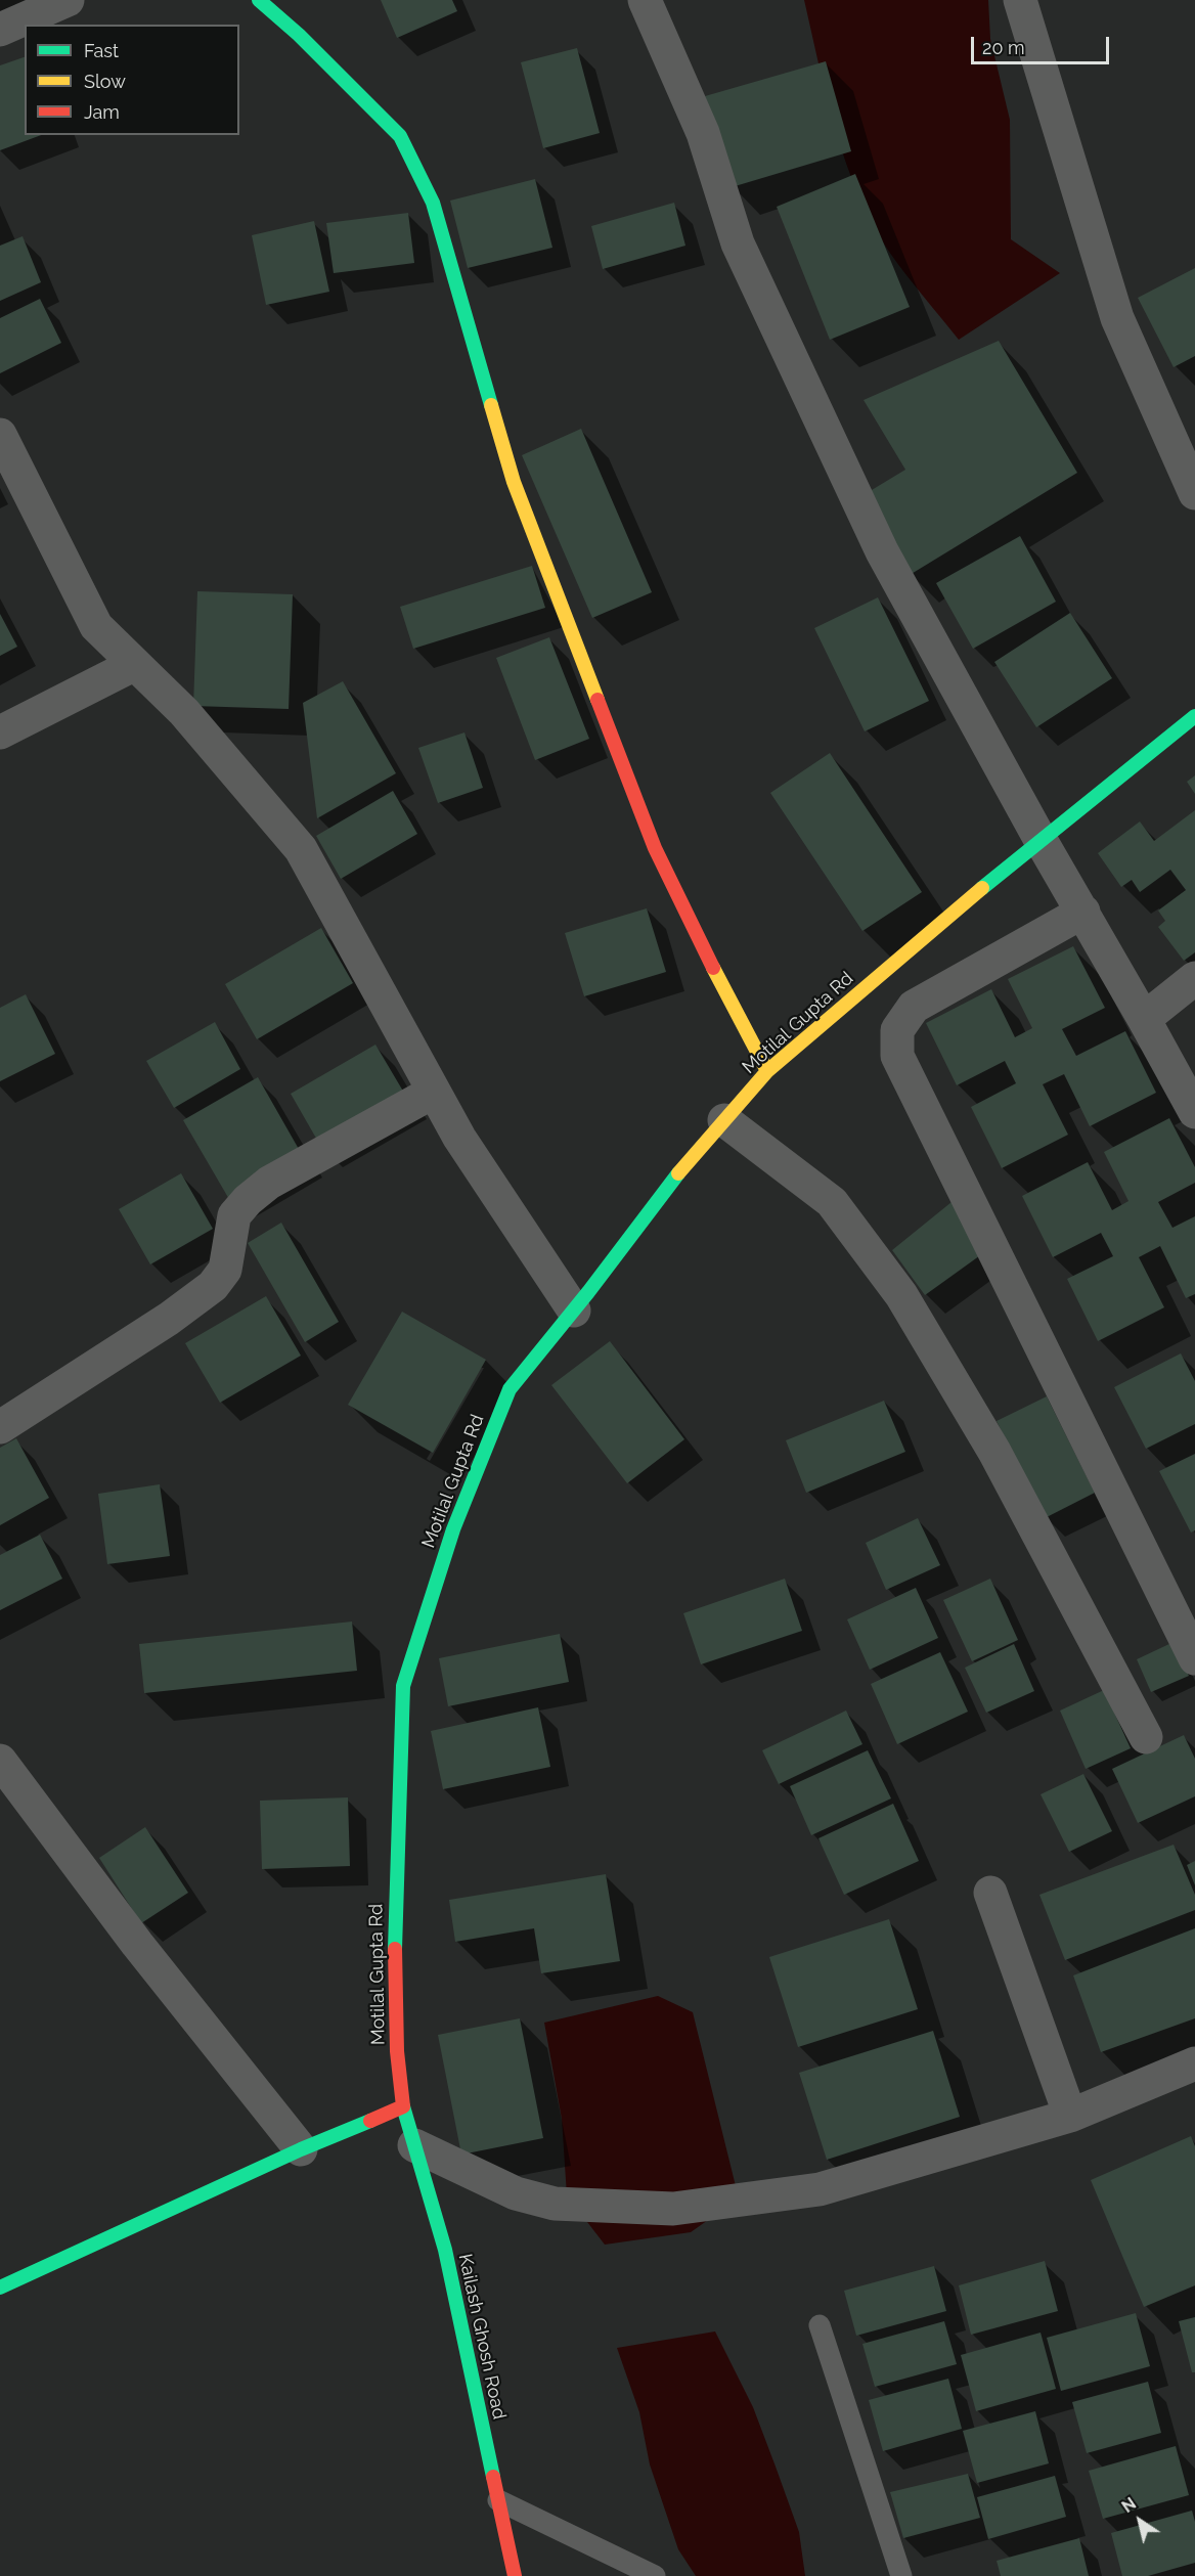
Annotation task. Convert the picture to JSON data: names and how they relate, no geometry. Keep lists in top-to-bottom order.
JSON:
{
  "streets": {
    "street": ["Motilal Gupta Rd", "Kailash Ghosh Road"]
  },
  "crossings": [
    ["Motilal Gupta Rd", "Kailash Ghosh Road"]
  ],
  "legend": ["Fast", "Slow", "Jam"],
  "scale_bar": "20 m",
  "north": "top left"
}
